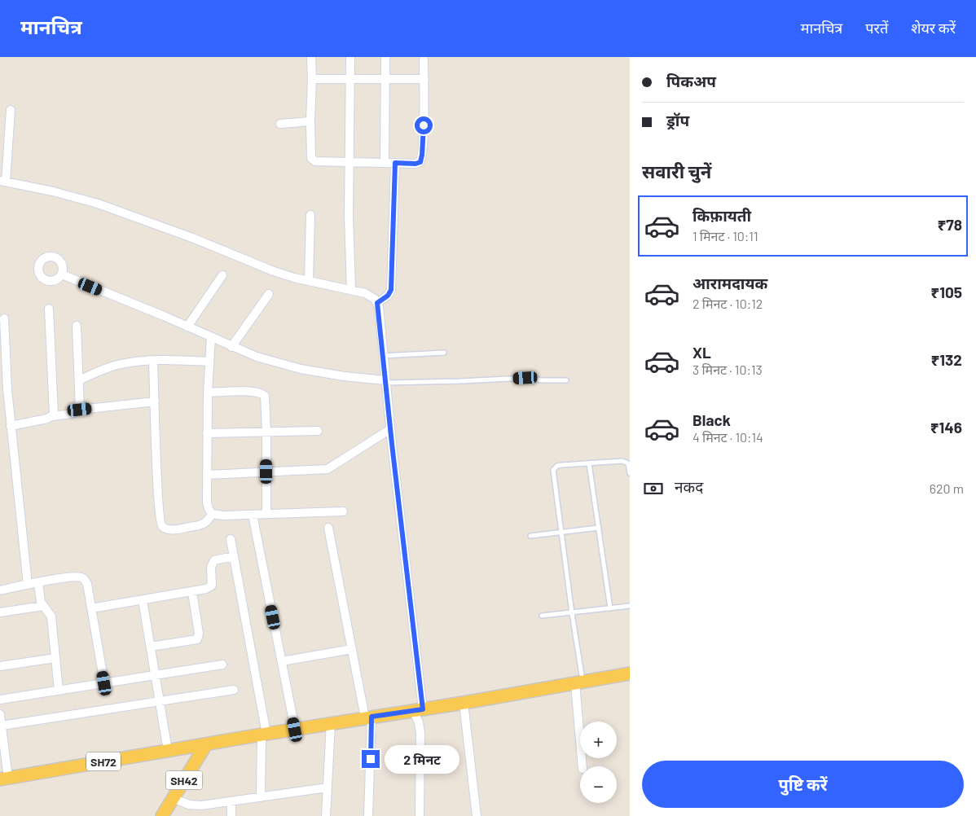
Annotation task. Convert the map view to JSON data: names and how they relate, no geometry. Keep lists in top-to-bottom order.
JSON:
{
  "streets": {
    "main road": ["SH72", "SH42"]
  },
  "crossings": [
    ["SH72", "SH42"]
  ],
  "page": {
    "header": "मानचित्र",
    "nav": ["मानचित्र", "परतें", "शेयर करें"],
    "banner": ["पिकअप", "ड्रॉप"],
    "heading": "सवारी चुनें",
    "list": [
      {
        "name": "किफ़ायती",
        "note": "1 मिनट · 10:11",
        "value": "₹78"
      },
      {
        "name": "आरामदायक",
        "note": "2 मिनट · 10:12",
        "value": "₹105"
      },
      {
        "name": "XL",
        "note": "3 मिनट · 10:13",
        "value": "₹132"
      },
      {
        "name": "Black",
        "note": "4 मिनट · 10:14",
        "value": "₹146"
      }
    ],
    "pay": ["नकद", "620 m"],
    "map_buttons": ["+", "−"],
    "bubble": "2 मिनट",
    "buttons": "पुष्टि करें"
  }
}
